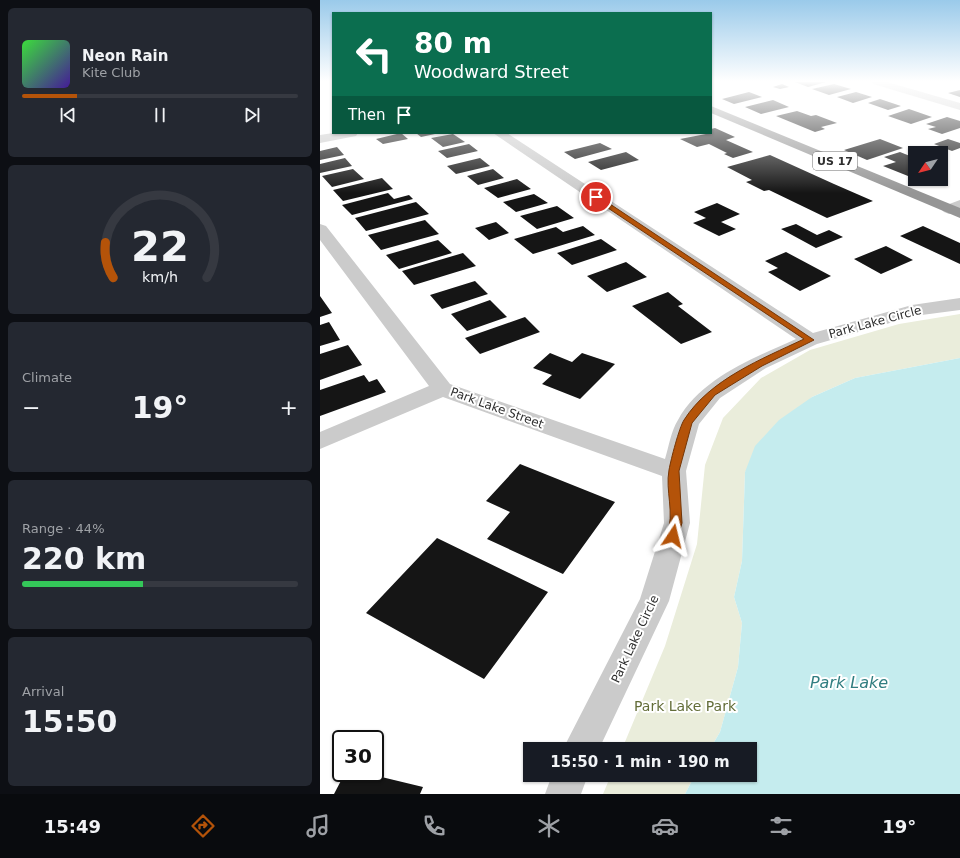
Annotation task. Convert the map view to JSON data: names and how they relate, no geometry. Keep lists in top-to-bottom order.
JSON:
{
  "streets": {
    "highway": ["US 17"],
    "street": ["Park Lake Circle", "Park Lake Street"]
  },
  "crossings": [
    ["Park Lake Circle", "Park Lake Street"]
  ],
  "water": ["Park Lake"],
  "parks": ["Park Lake Park"],
  "north": "bottom left",
  "page": {
    "turn": ["80 m", "Woodward Street"],
    "song": ["Neon Rain", "Kite Club"],
    "then": "Then",
    "tile": [
      "Climate",
      ["Range · 44%", "220 km"],
      ["Arrival", "15:50"]
    ],
    "heat": ["−", "19°", "+"],
    "limit": "30",
    "trip": "15:50 · 1 min · 190 m",
    "tabs": ["15:49", "19°"],
    "gauge": ["22", "km/h"]
  }
}
